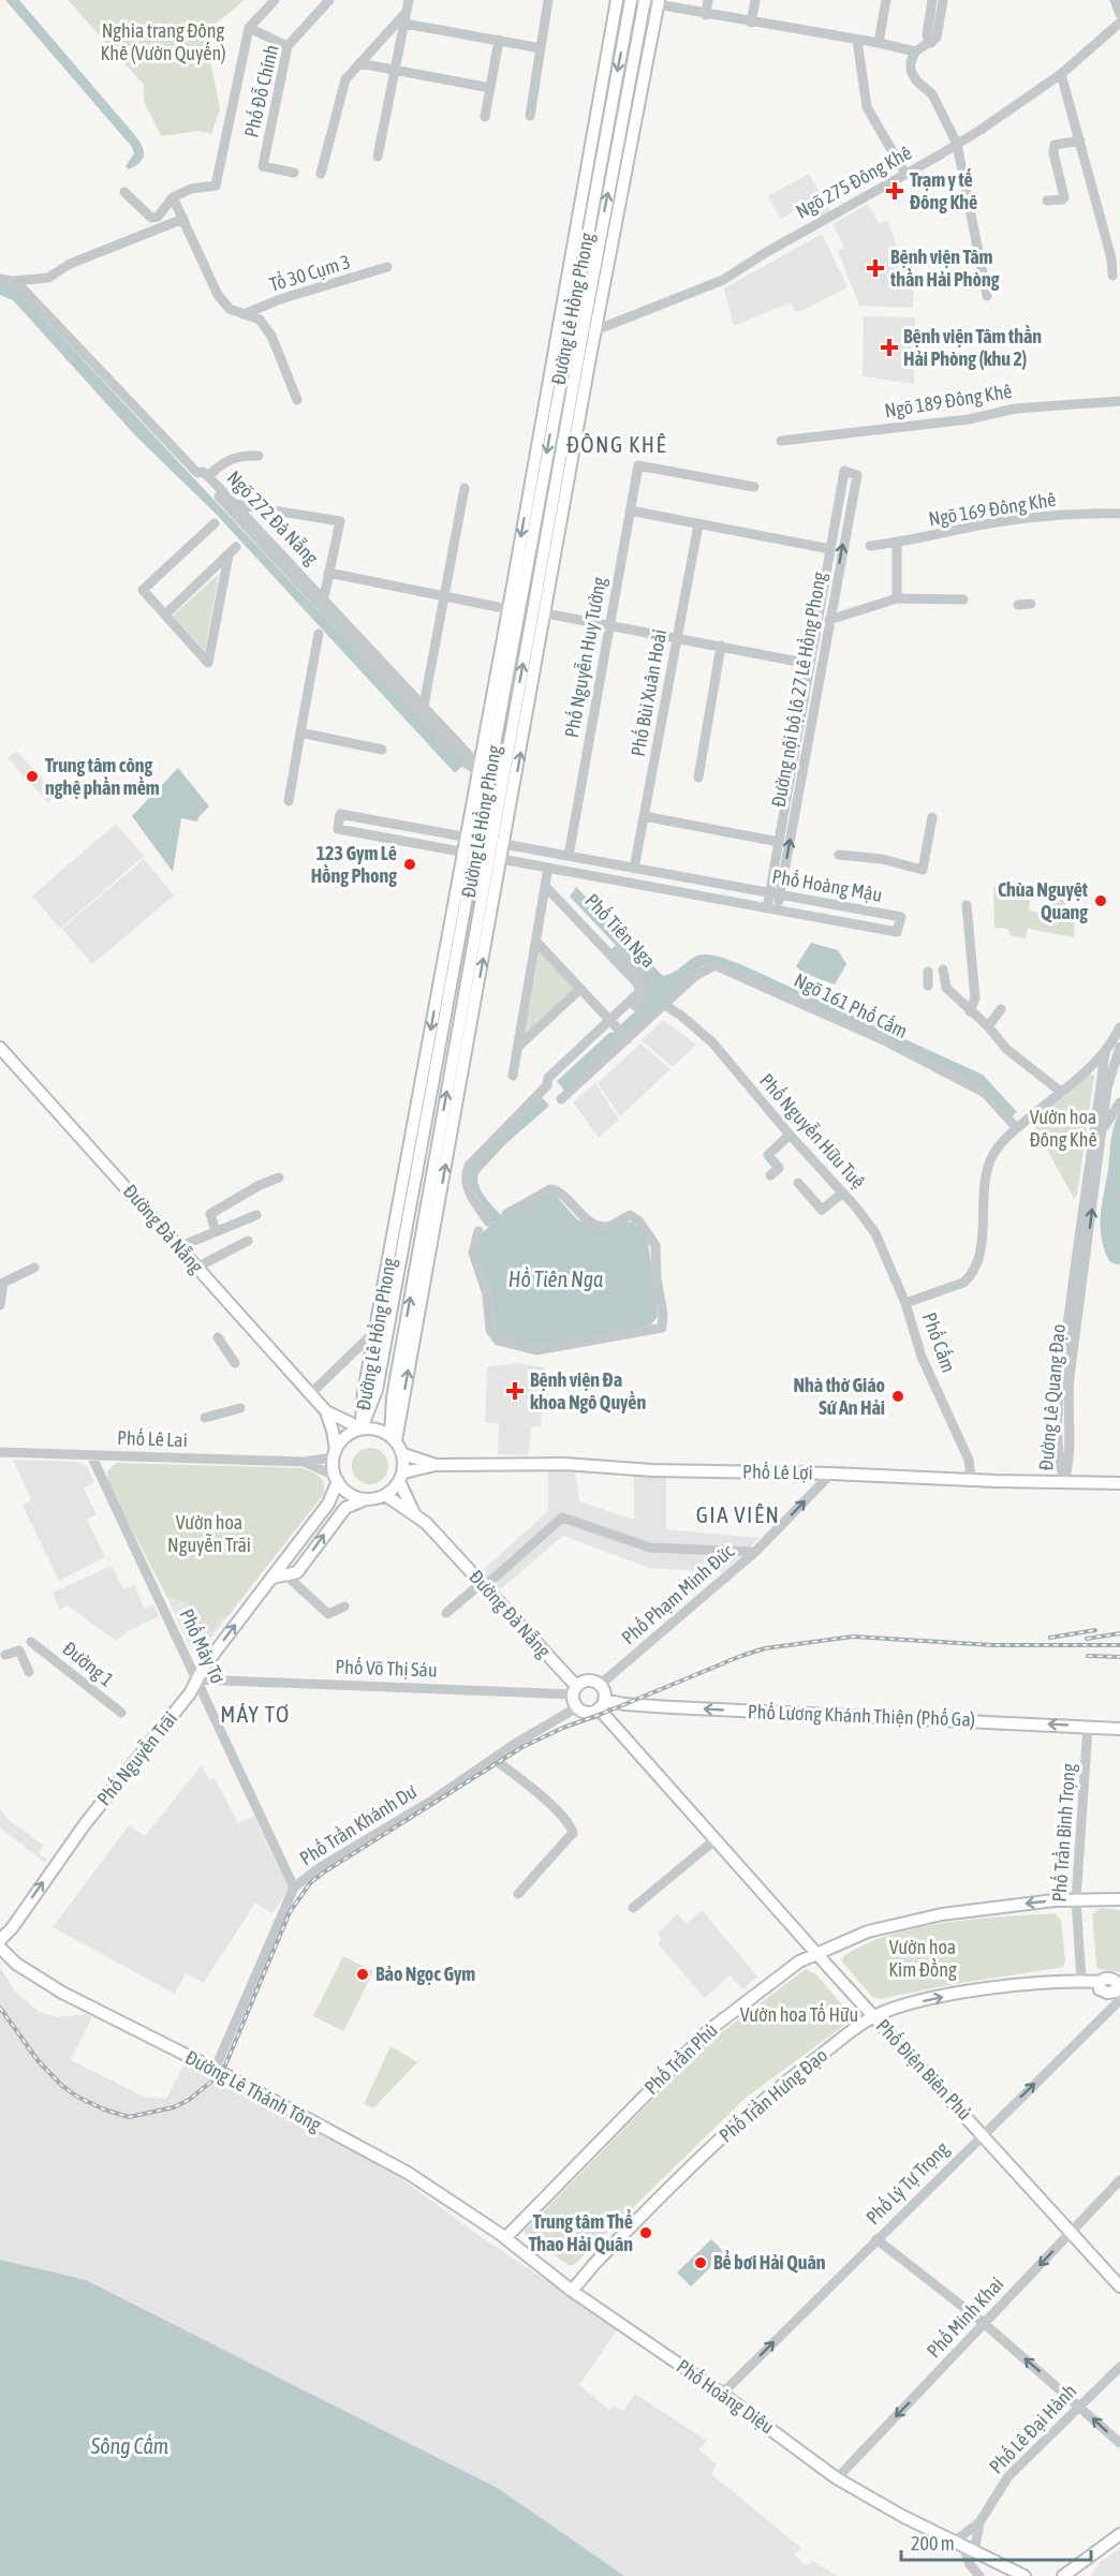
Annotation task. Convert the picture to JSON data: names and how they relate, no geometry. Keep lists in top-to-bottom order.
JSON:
{
  "streets": {
    "main road": [
      "Đường Lê Hồng Phong",
      "Đường Đà Nẵng",
      "Phố Lê Lợi",
      "Phố Lương Khánh Thiện (Phố Ga)",
      "Phố Nguyễn Trãi",
      "Phố Trần Phú",
      "Phố Điện Biên Phủ",
      "Đường Lê Thánh Tông",
      "Phố Trần Hưng Đạo",
      "Phố Hoàng Diệu"
    ],
    "street": [
      "Phố Đỗ Chính",
      "Ngõ 275 Đông Khê",
      "Tổ 30 Cụm 3",
      "Ngõ 189 Đông Khê",
      "Ngõ 169 Đông Khê",
      "Ngõ 272 Đà Nẵng",
      "Phố Nguyễn Huy Tưởng",
      "Đường nội bộ lô 27 Lê Hồng Phong",
      "Phố Bùi Xuân Hoài",
      "Phố Hoàng Mậu",
      "Phố Tiên Nga",
      "Ngõ 161 Phố Cấm",
      "Phố Nguyễn Hữu Tuệ",
      "Phố Cấm",
      "Đường Lê Quang Đạo",
      "Phố Lê Lai",
      "Phố Phạm Minh Đức",
      "Phố Máy Tơ",
      "Đường 1",
      "Phố Võ Thị Sáu",
      "Phố Trần Khánh Dư",
      "Phố Trần Bình Trọng",
      "Phố Lý Tự Trọng",
      "Phố Minh Khai",
      "Phố Lê Đại Hành"
    ]
  },
  "crossings": [
    ["Ngõ 275 Đông Khê", "Đường Lê Hồng Phong"],
    ["Đường Lê Hồng Phong", "Ngõ 272 Đà Nẵng"],
    ["Đường Lê Hồng Phong", "Phố Hoàng Mậu"],
    ["Đường Lê Hồng Phong", "Đường Đà Nẵng"],
    ["Đường Lê Hồng Phong", "Phố Lê Lai"],
    ["Đường Lê Hồng Phong", "Phố Lê Lợi"],
    ["Đường Lê Hồng Phong", "Phố Nguyễn Trãi"],
    ["Phố Nguyễn Huy Tưởng", "Phố Hoàng Mậu"],
    ["Đường nội bộ lô 27 Lê Hồng Phong", "Phố Hoàng Mậu"],
    ["Phố Bùi Xuân Hoài", "Phố Hoàng Mậu"],
    ["Ngõ 161 Phố Cấm", "Phố Nguyễn Hữu Tuệ"],
    ["Ngõ 161 Phố Cấm", "Phố Cấm"],
    ["Phố Nguyễn Hữu Tuệ", "Phố Cấm"],
    ["Đường Đà Nẵng", "Phố Lê Lai"],
    ["Đường Đà Nẵng", "Phố Lê Lợi"],
    ["Đường Đà Nẵng", "Phố Phạm Minh Đức"],
    ["Đường Đà Nẵng", "Phố Võ Thị Sáu"],
    ["Đường Đà Nẵng", "Phố Lương Khánh Thiện (Phố Ga)"],
    ["Đường Đà Nẵng", "Phố Nguyễn Trãi"],
    ["Đường Đà Nẵng", "Phố Trần Khánh Dư"],
    ["Đường Đà Nẵng", "Phố Điện Biên Phủ"],
    ["Phố Cấm", "Đường Lê Quang Đạo"],
    ["Phố Cấm", "Phố Lê Lợi"],
    ["Đường Lê Quang Đạo", "Phố Lê Lợi"],
    ["Phố Lê Lai", "Phố Lê Lợi"],
    ["Phố Lê Lai", "Phố Máy Tơ"],
    ["Phố Lê Lai", "Phố Nguyễn Trãi"],
    ["Phố Lê Lợi", "Phố Phạm Minh Đức"],
    ["Phố Lê Lợi", "Phố Nguyễn Trãi"],
    ["Phố Phạm Minh Đức", "Phố Võ Thị Sáu"],
    ["Phố Phạm Minh Đức", "Phố Lương Khánh Thiện (Phố Ga)"],
    ["Phố Phạm Minh Đức", "Phố Trần Khánh Dư"],
    ["Phố Phạm Minh Đức", "Phố Điện Biên Phủ"],
    ["Phố Máy Tơ", "Phố Võ Thị Sáu"],
    ["Phố Máy Tơ", "Phố Nguyễn Trãi"],
    ["Phố Máy Tơ", "Phố Trần Khánh Dư"],
    ["Phố Võ Thị Sáu", "Phố Lương Khánh Thiện (Phố Ga)"],
    ["Phố Võ Thị Sáu", "Phố Nguyễn Trãi"],
    ["Phố Võ Thị Sáu", "Phố Trần Khánh Dư"],
    ["Phố Võ Thị Sáu", "Phố Điện Biên Phủ"],
    ["Phố Lương Khánh Thiện (Phố Ga)", "Phố Trần Khánh Dư"],
    ["Phố Lương Khánh Thiện (Phố Ga)", "Phố Trần Bình Trọng"],
    ["Phố Lương Khánh Thiện (Phố Ga)", "Phố Điện Biên Phủ"],
    ["Phố Trần Khánh Dư", "Phố Điện Biên Phủ"],
    ["Phố Trần Khánh Dư", "Đường Lê Thánh Tông"],
    ["Phố Trần Bình Trọng", "Phố Trần Phú"],
    ["Phố Trần Bình Trọng", "Phố Trần Hưng Đạo"],
    ["Phố Trần Phú", "Phố Điện Biên Phủ"],
    ["Phố Trần Phú", "Đường Lê Thánh Tông"],
    ["Phố Trần Phú", "Phố Hoàng Diệu"],
    ["Phố Điện Biên Phủ", "Phố Trần Hưng Đạo"],
    ["Phố Điện Biên Phủ", "Phố Lý Tự Trọng"],
    ["Phố Điện Biên Phủ", "Phố Minh Khai"],
    ["Đường Lê Thánh Tông", "Phố Hoàng Diệu"],
    ["Phố Trần Hưng Đạo", "Phố Lý Tự Trọng"],
    ["Phố Trần Hưng Đạo", "Phố Hoàng Diệu"],
    ["Phố Lý Tự Trọng", "Phố Hoàng Diệu"],
    ["Phố Minh Khai", "Phố Hoàng Diệu"],
    ["Phố Hoàng Diệu", "Phố Lê Đại Hành"]
  ],
  "one_way": [
    "Phố Lương Khánh Thiện (Phố Ga)",
    "Phố Nguyễn Trãi",
    "Phố Trần Phú",
    "Phố Lý Tự Trọng",
    "Phố Minh Khai"
  ],
  "districts": ["ĐÔNG KHÊ", "GIA VIÊN", "MÁY TƠ"],
  "water": ["Hồ Tiên Nga", "Sông Cấm"],
  "parks": [
    "Nghia trang Đông Khê (Vườn Quyến)",
    "Vườn hoa Đông Khê",
    "Vườn hoa Nguyễn Trãi",
    "Vườn hoa Kim Đồng",
    "Vườn hoa Tố Hữu"
  ],
  "places": {
    "health": [
      "Trạm y tế Đông Khê",
      "Bệnh viện Tâm thần Hải Phòng",
      "Bệnh viện Tâm thần Hải Phòng (khu 2)",
      "Bệnh viện Đa khoa Ngô Quyền"
    ],
    "other": [
      "Trung tâm công nghệ phần mềm",
      "123 Gym Lê Hồng Phong",
      "Chùa Nguyệt Quang",
      "Nhà thờ Giáo Sứ An Hải",
      "Bảo Ngọc Gym",
      "Trung tâm Thể Thao Hải Quân",
      "Bể bơi Hải Quân"
    ]
  },
  "scale_bar": "200 m"
}
